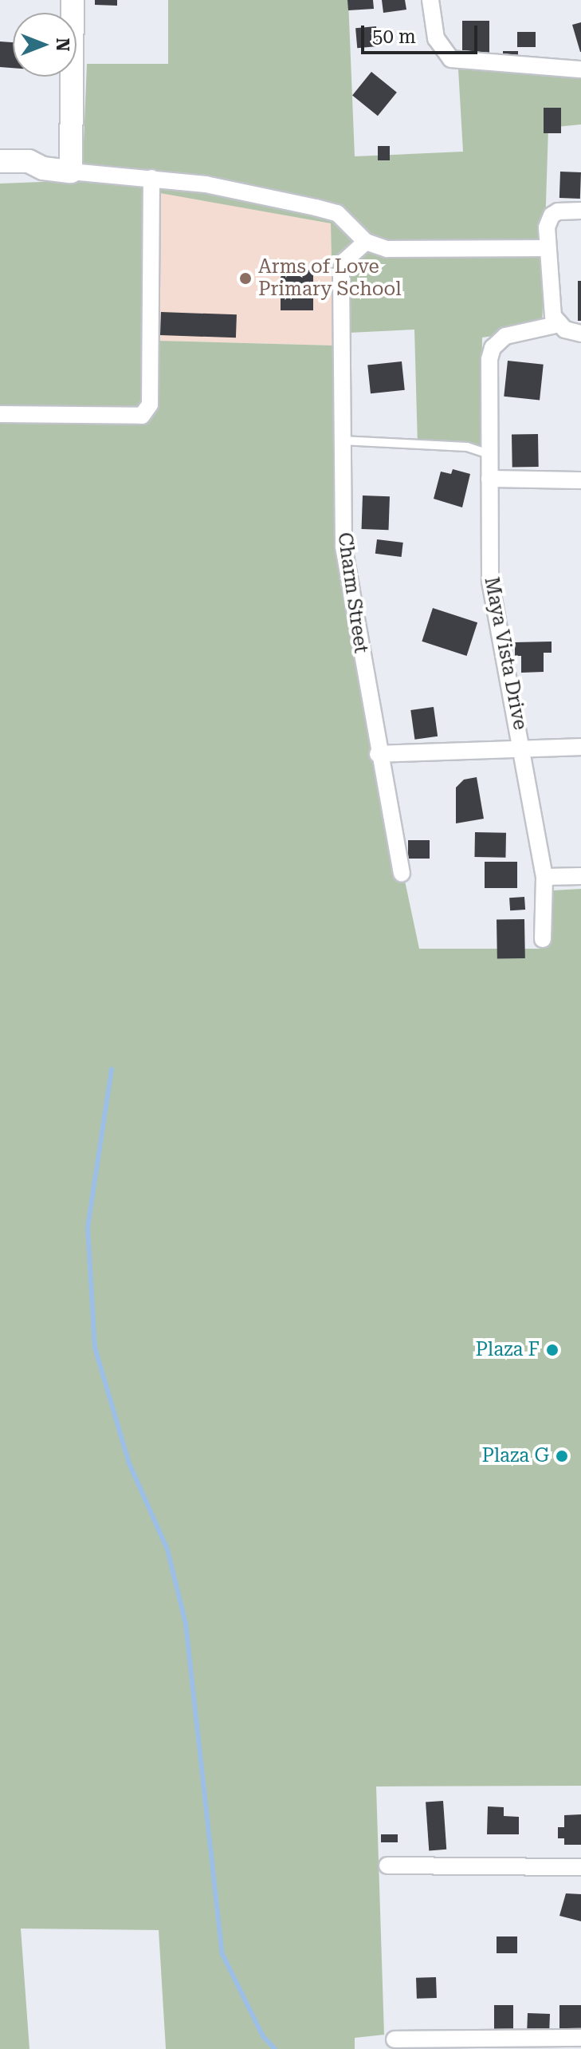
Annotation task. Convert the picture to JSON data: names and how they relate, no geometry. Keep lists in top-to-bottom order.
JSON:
{
  "streets": {
    "street": ["Charm Street", "Maya Vista Drive"]
  },
  "places": ["Arms of Love Primary School", "Plaza F", "Plaza G"],
  "scale_bar": "50 m",
  "north": "right"
}
